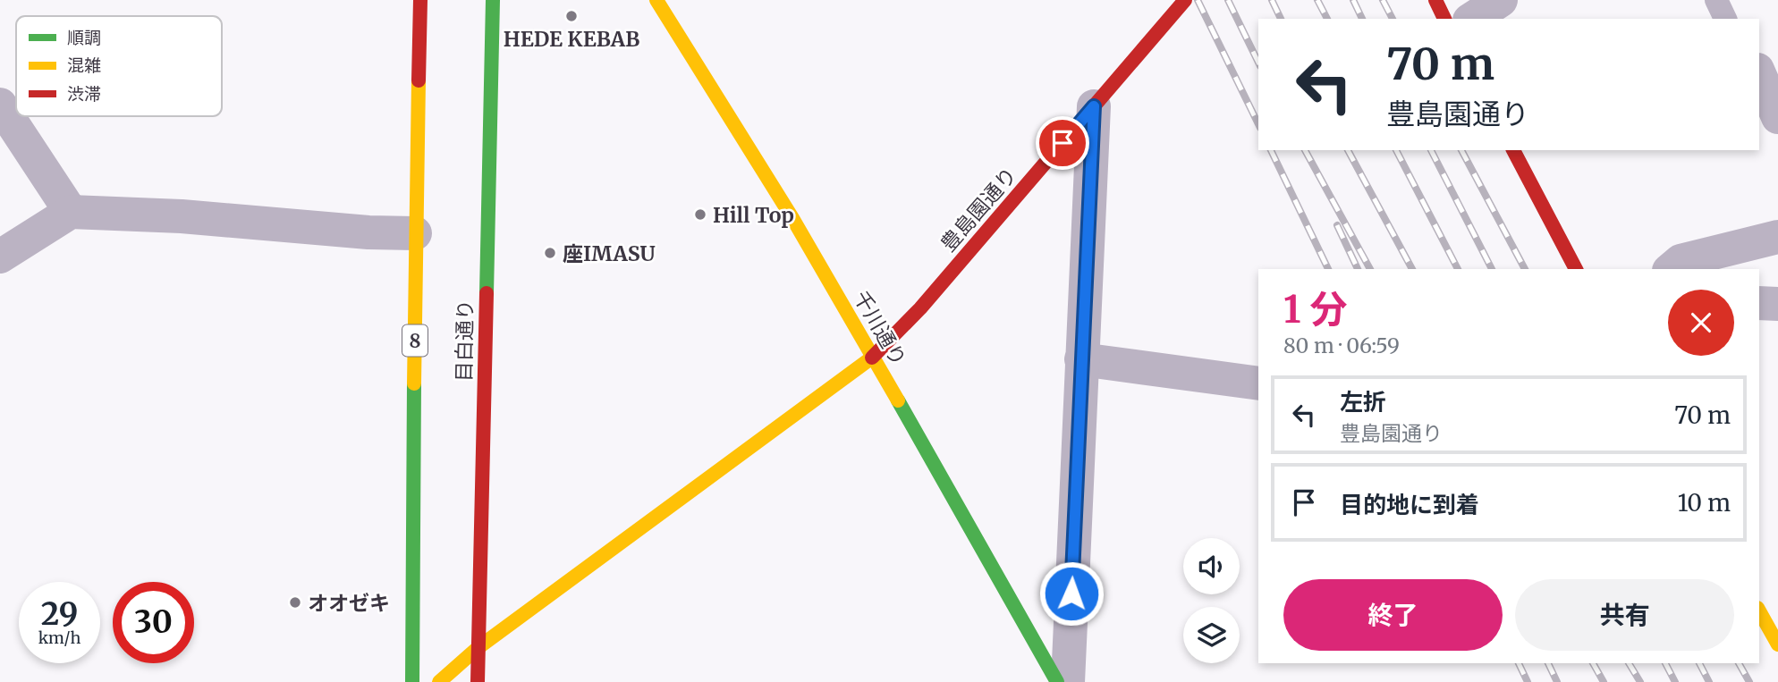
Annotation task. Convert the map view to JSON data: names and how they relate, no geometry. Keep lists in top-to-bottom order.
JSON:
{
  "streets": {
    "main road": [
      "豊島園通り",
      "千川通り",
      "8",
      "目白通り"
    ]
  },
  "crossings": [
    ["豊島園通り", "千川通り"],
    ["豊島園通り", "目白通り"]
  ],
  "places": [
    "HEDE KEBAB",
    "Hill Top",
    "座IMASU",
    "オオゼキ"
  ],
  "legend": ["順調", "混雑", "渋滞"],
  "page": {
    "turn": ["70 m", "豊島園通り"],
    "heading": ["1 分", "80 m · 06:59"],
    "list": [
      {
        "name": "左折",
        "note": "豊島園通り",
        "value": "70 m"
      },
      {
        "name": "目的地に到着",
        "value": "10 m"
      }
    ],
    "buttons": ["終了", "共有"],
    "speed": "29 km/h",
    "limit": "30"
  }
}
